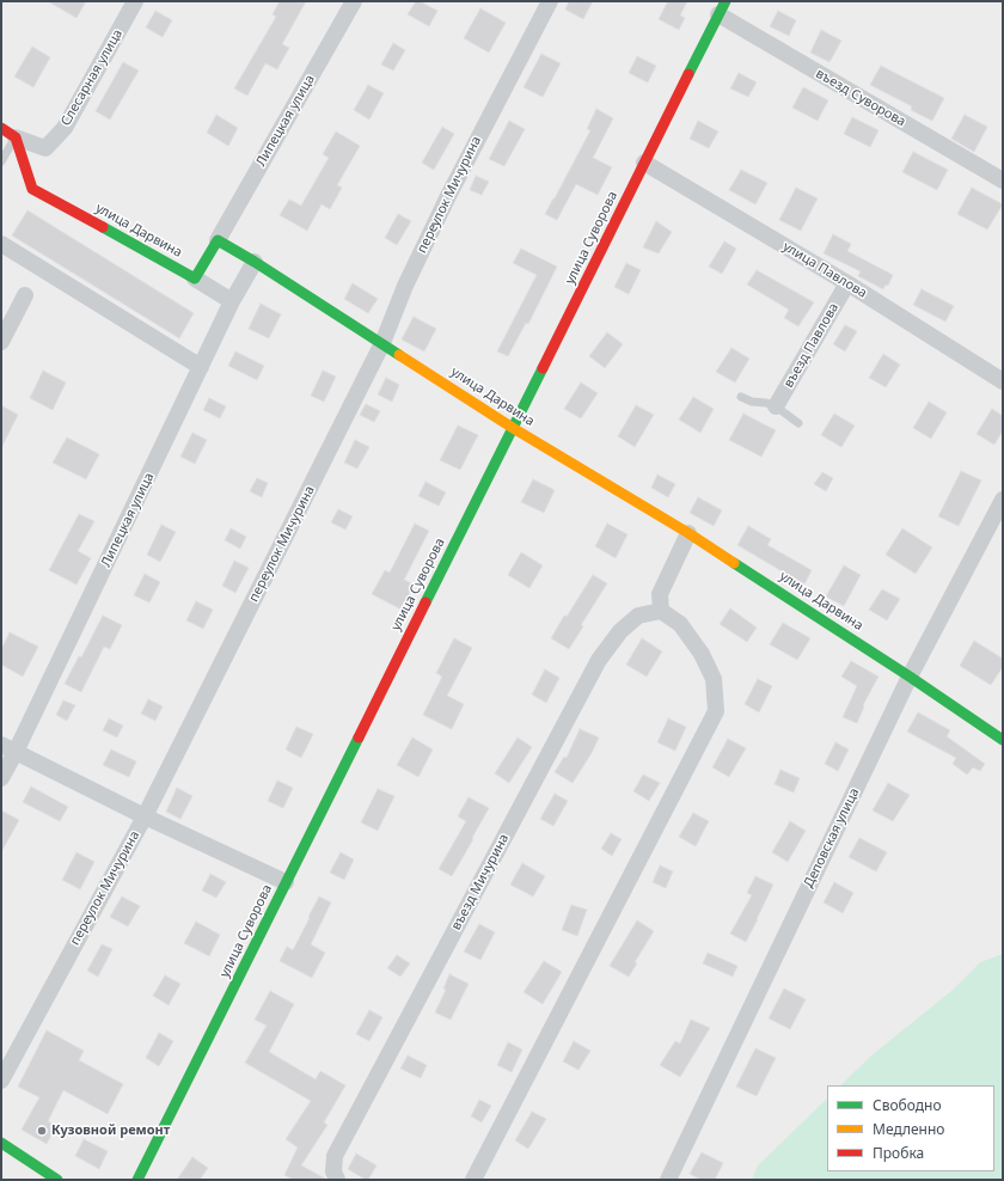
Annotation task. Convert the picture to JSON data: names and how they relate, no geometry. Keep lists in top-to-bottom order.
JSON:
{
  "streets": {
    "street": [
      "Слесарная улица",
      "въезд Суворова",
      "Липецкая улица",
      "переулок Мичурина",
      "улица Дарвина",
      "улица Суворова",
      "улица Павлова",
      "въезд Павлова",
      "Деповская улица",
      "въезд Мичурина"
    ]
  },
  "crossings": [
    ["Слесарная улица", "улица Дарвина"],
    ["въезд Суворова", "улица Суворова"],
    ["Липецкая улица", "улица Дарвина"],
    ["переулок Мичурина", "улица Дарвина"],
    ["улица Дарвина", "улица Суворова"],
    ["улица Дарвина", "Деповская улица"],
    ["улица Суворова", "улица Павлова"],
    ["улица Павлова", "въезд Павлова"]
  ],
  "places": ["Кузовной ремонт"],
  "legend": ["Свободно", "Медленно", "Пробка"]
}
